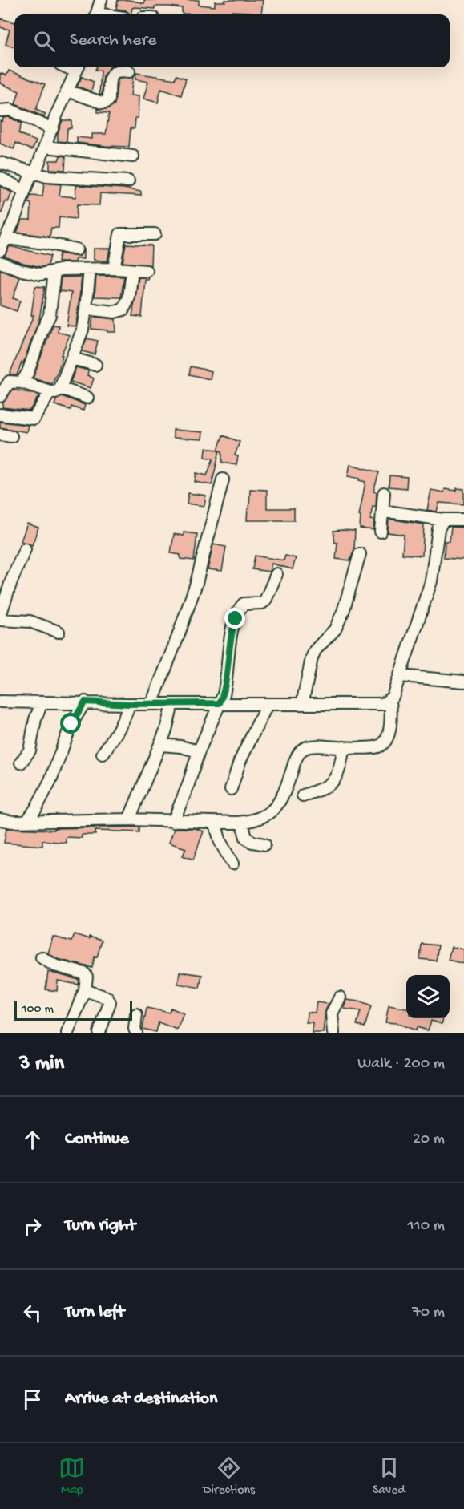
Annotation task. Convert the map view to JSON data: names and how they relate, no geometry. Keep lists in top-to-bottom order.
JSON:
{
  "scale_bar": "100 m",
  "page": {
    "search": "Search here",
    "scale": "100 m",
    "heading": ["3 min", "Walk · 200 m"],
    "list": [
      ["Continue", "20 m"],
      ["Turn right", "110 m"],
      ["Turn left", "70 m"],
      "Arrive at destination"
    ],
    "nav": ["Map", "Directions", "Saved"]
  }
}
